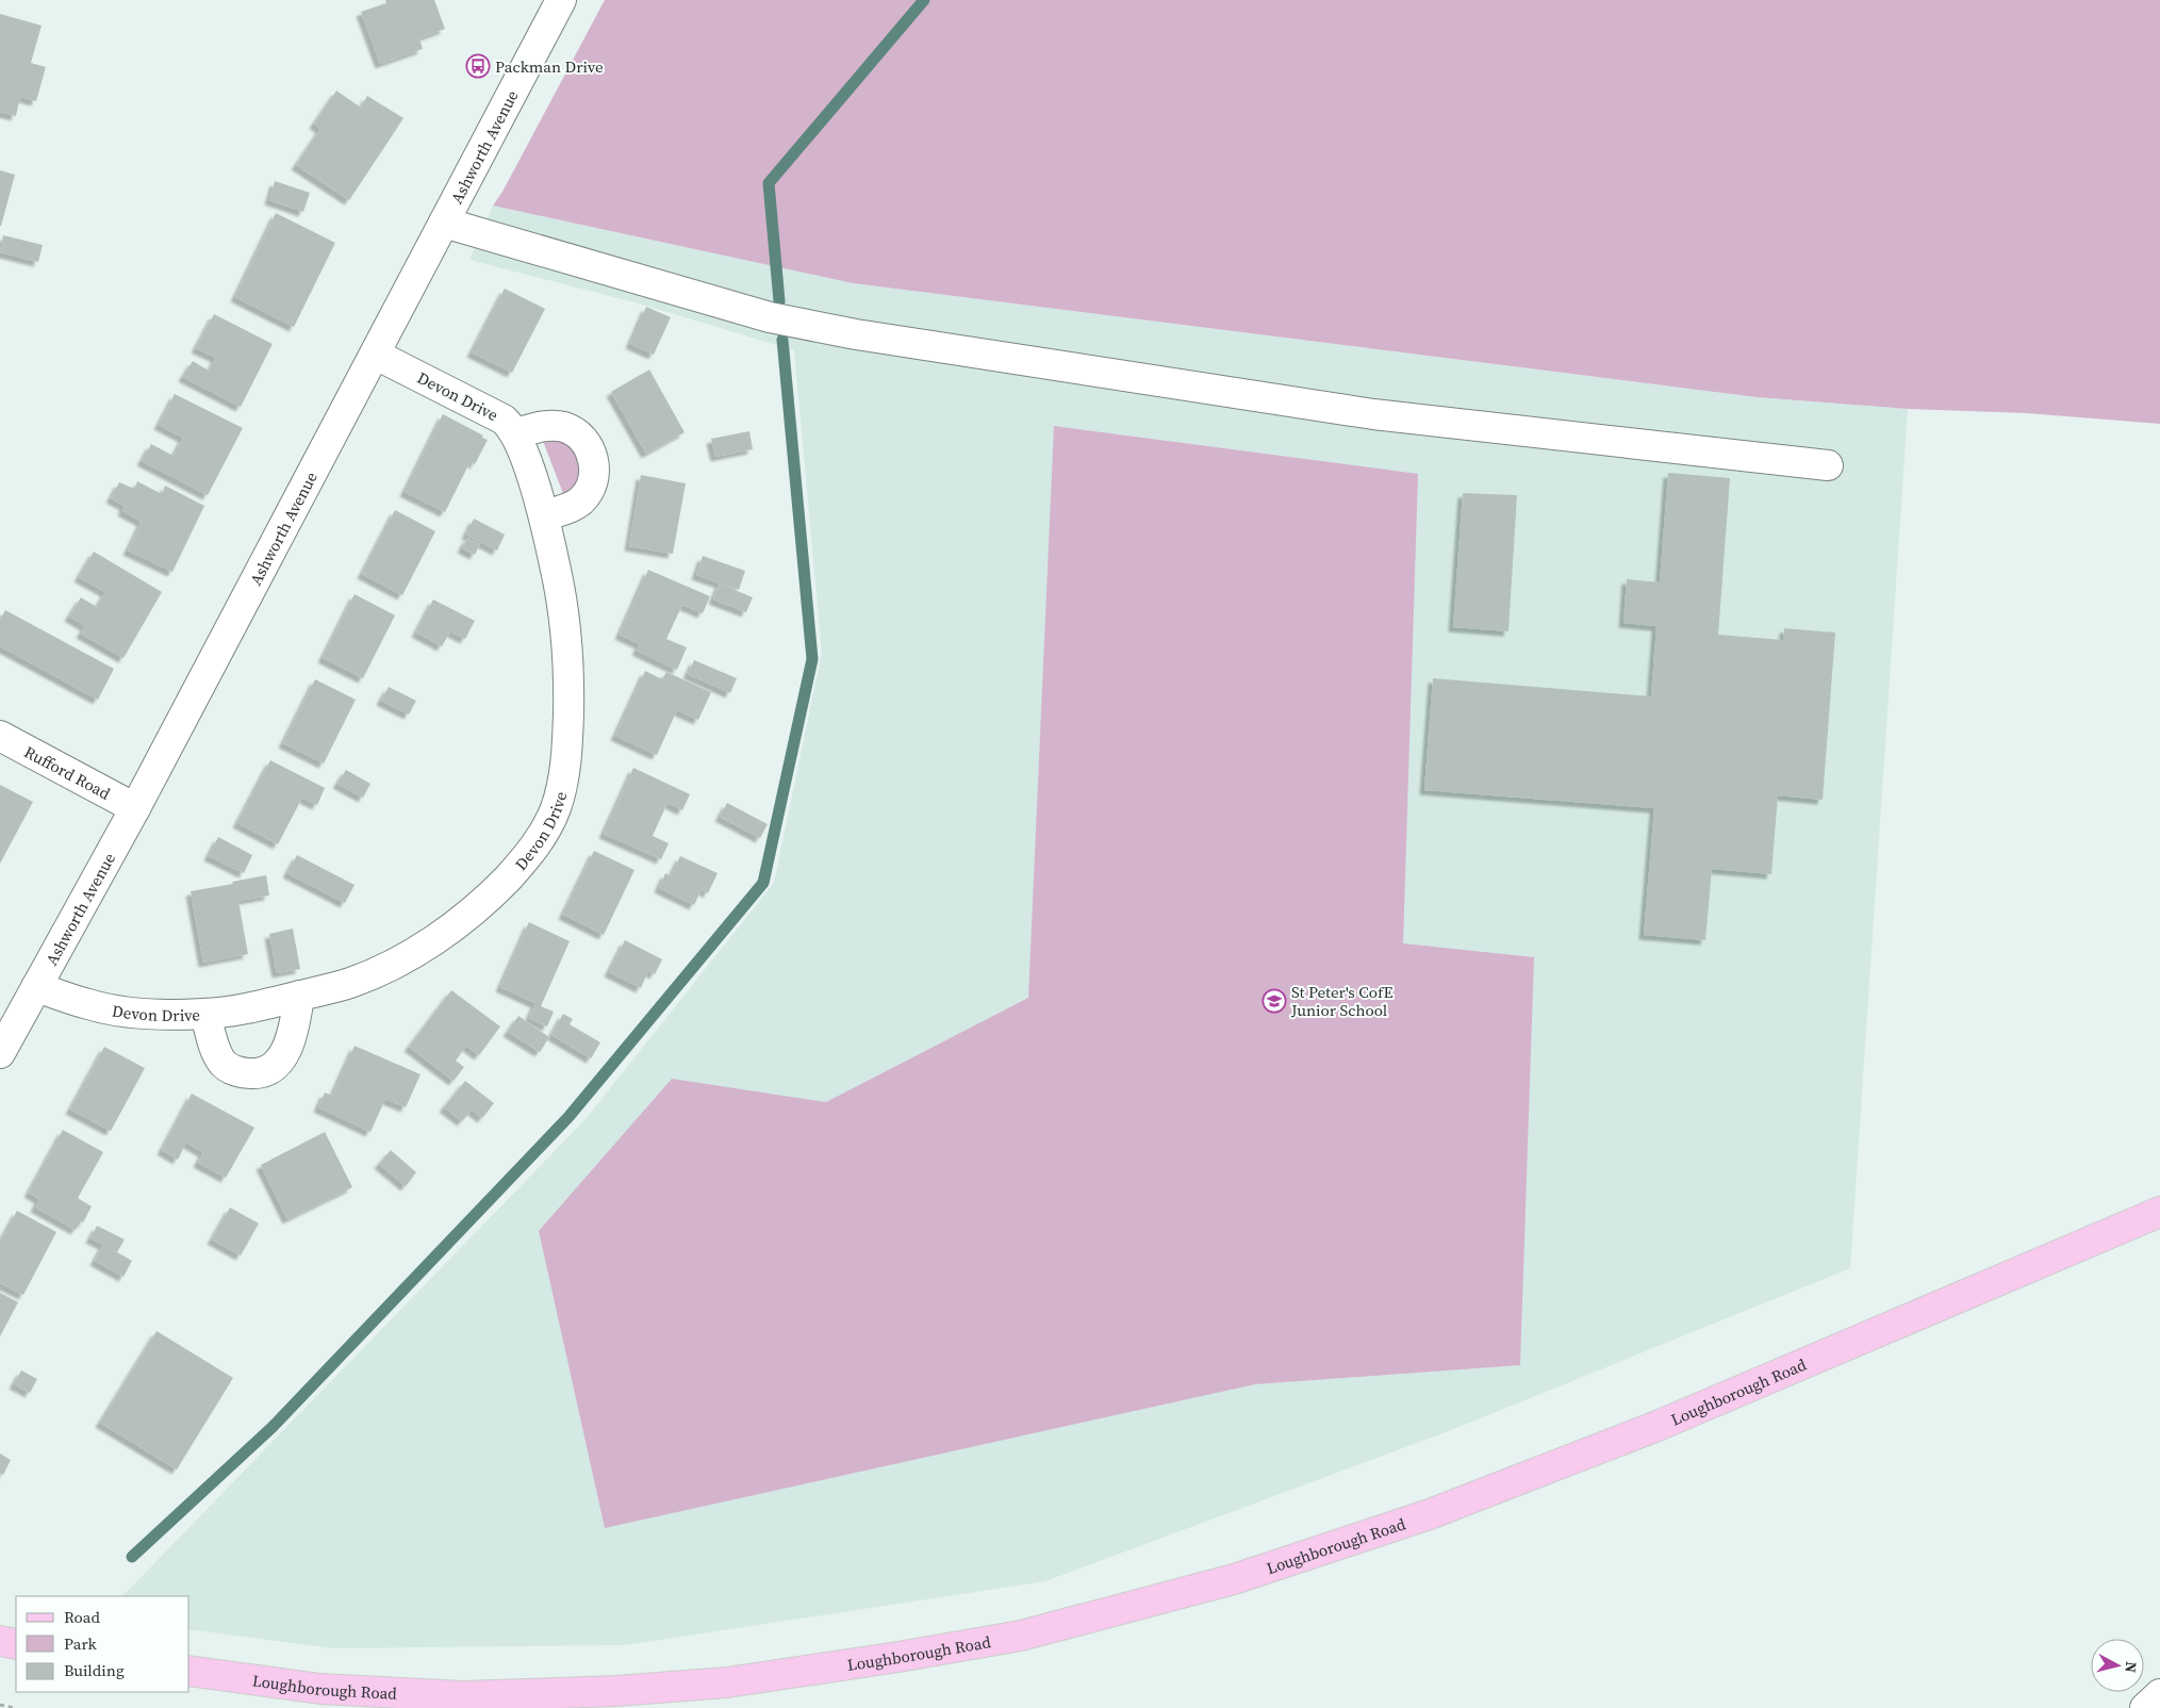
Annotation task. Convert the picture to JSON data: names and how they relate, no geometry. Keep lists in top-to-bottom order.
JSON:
{
  "streets": {
    "main road": ["Loughborough Road"],
    "street": ["Ashworth Avenue", "Devon Drive", "Rufford Road"]
  },
  "crossings": [
    ["Ashworth Avenue", "Devon Drive"],
    ["Ashworth Avenue", "Rufford Road"]
  ],
  "places": {
    "bus stop": ["Packman Drive"],
    "school or university": ["St Peter's CofE Junior School"]
  },
  "legend": ["Road", "Park", "Building"],
  "north": "right"
}
